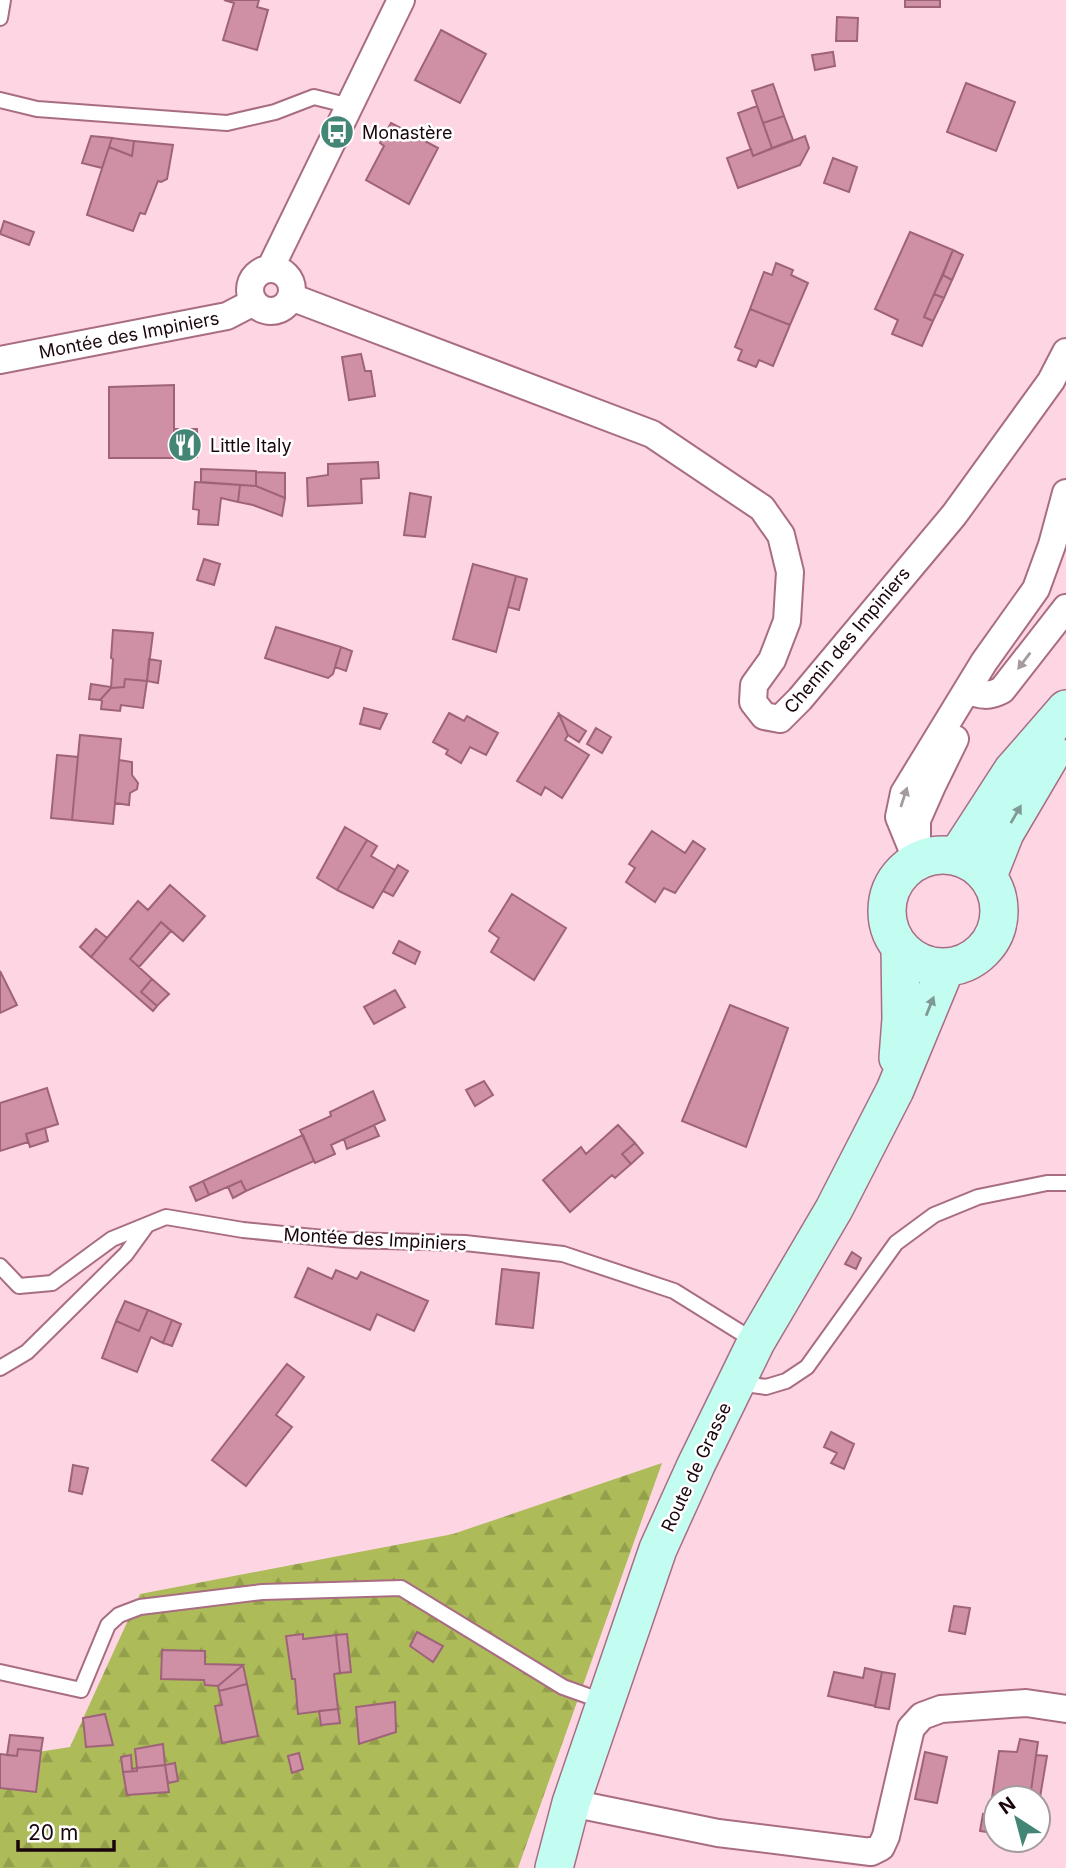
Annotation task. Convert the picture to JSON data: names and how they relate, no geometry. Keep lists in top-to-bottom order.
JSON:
{
  "streets": {
    "main road": ["Route de Grasse"],
    "street": ["Montée des Impiniers", "Chemin des Impiniers"]
  },
  "crossings": [
    ["Montée des Impiniers", "Chemin des Impiniers"],
    ["Montée des Impiniers", "Route de Grasse"]
  ],
  "places": {
    "bus stop": ["Monastère"],
    "restaurant": ["Little Italy"]
  },
  "scale_bar": "20 m",
  "north": "top left"
}
